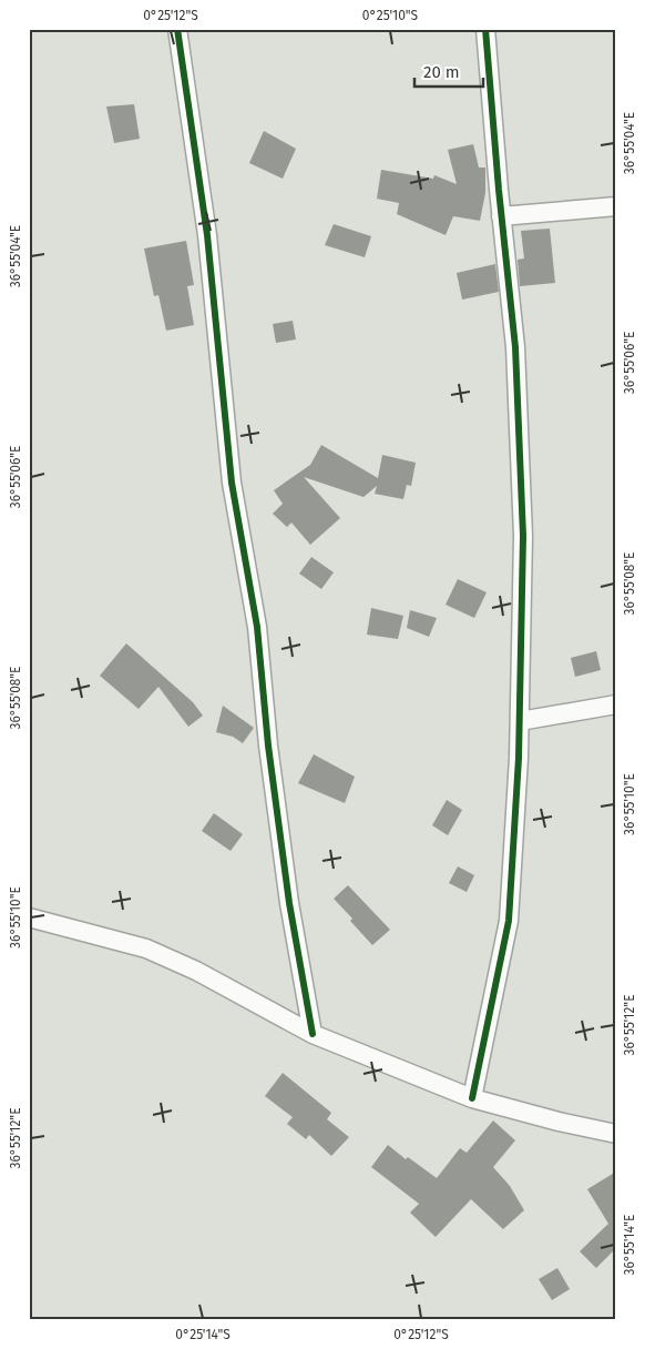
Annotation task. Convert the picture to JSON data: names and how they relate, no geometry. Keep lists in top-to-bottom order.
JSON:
{
  "scale_bar": "20 m",
  "coordinates": [
    "0°25'12\"S",
    "0°25'10\"S",
    "36°55'04\"E",
    "36°55'06\"E",
    "36°55'08\"E",
    "36°55'10\"E",
    "36°55'12\"E",
    "36°55'14\"E",
    "0°25'14\"S"
  ]
}
